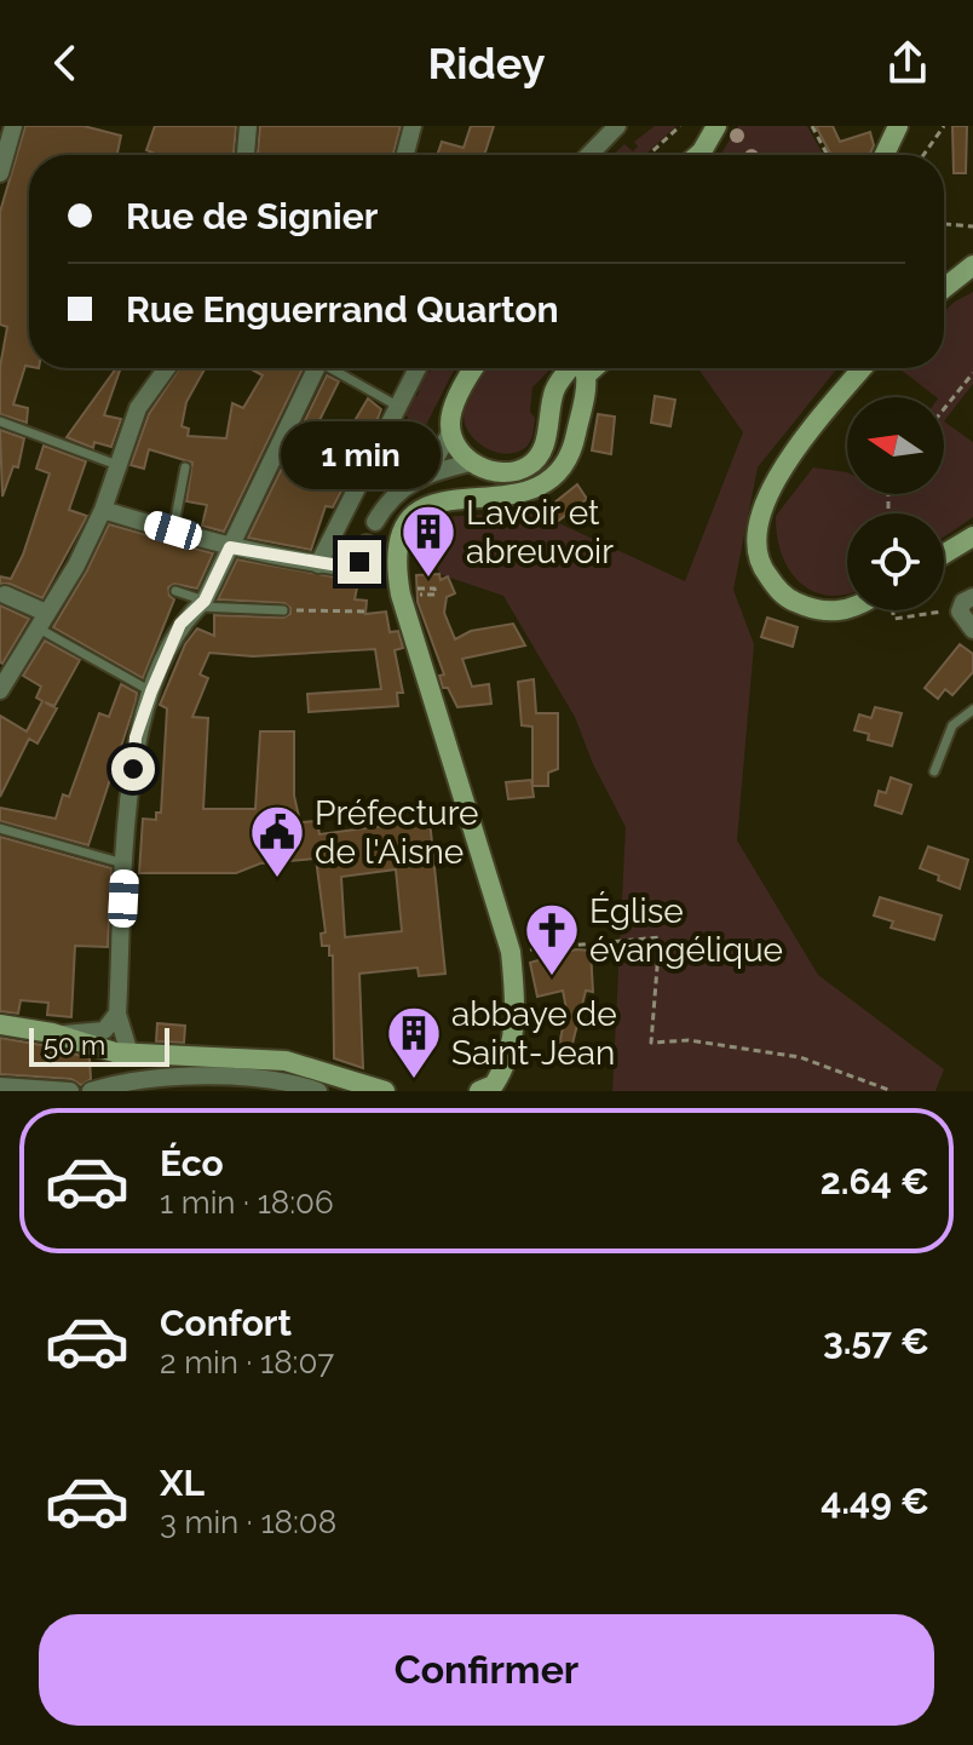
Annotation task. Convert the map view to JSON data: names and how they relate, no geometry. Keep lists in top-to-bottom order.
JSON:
{
  "places": {
    "building": ["Lavoir et abreuvoir", "abbaye de Saint-Jean"],
    "public building": ["Préfecture de l'Aisne"],
    "church": ["Église évangélique"]
  },
  "scale_bar": "50 m",
  "north": "left",
  "page": {
    "header": "Ridey",
    "banner": ["Rue de Signier", "Rue Enguerrand Quarton"],
    "bubble": "1 min",
    "scale": "50 m",
    "list": [
      {
        "name": "Éco",
        "note": "1 min · 18:06",
        "value": "2.64 €"
      },
      {
        "name": "Confort",
        "note": "2 min · 18:07",
        "value": "3.57 €"
      },
      {
        "name": "XL",
        "note": "3 min · 18:08",
        "value": "4.49 €"
      }
    ],
    "buttons": "Confirmer"
  }
}
